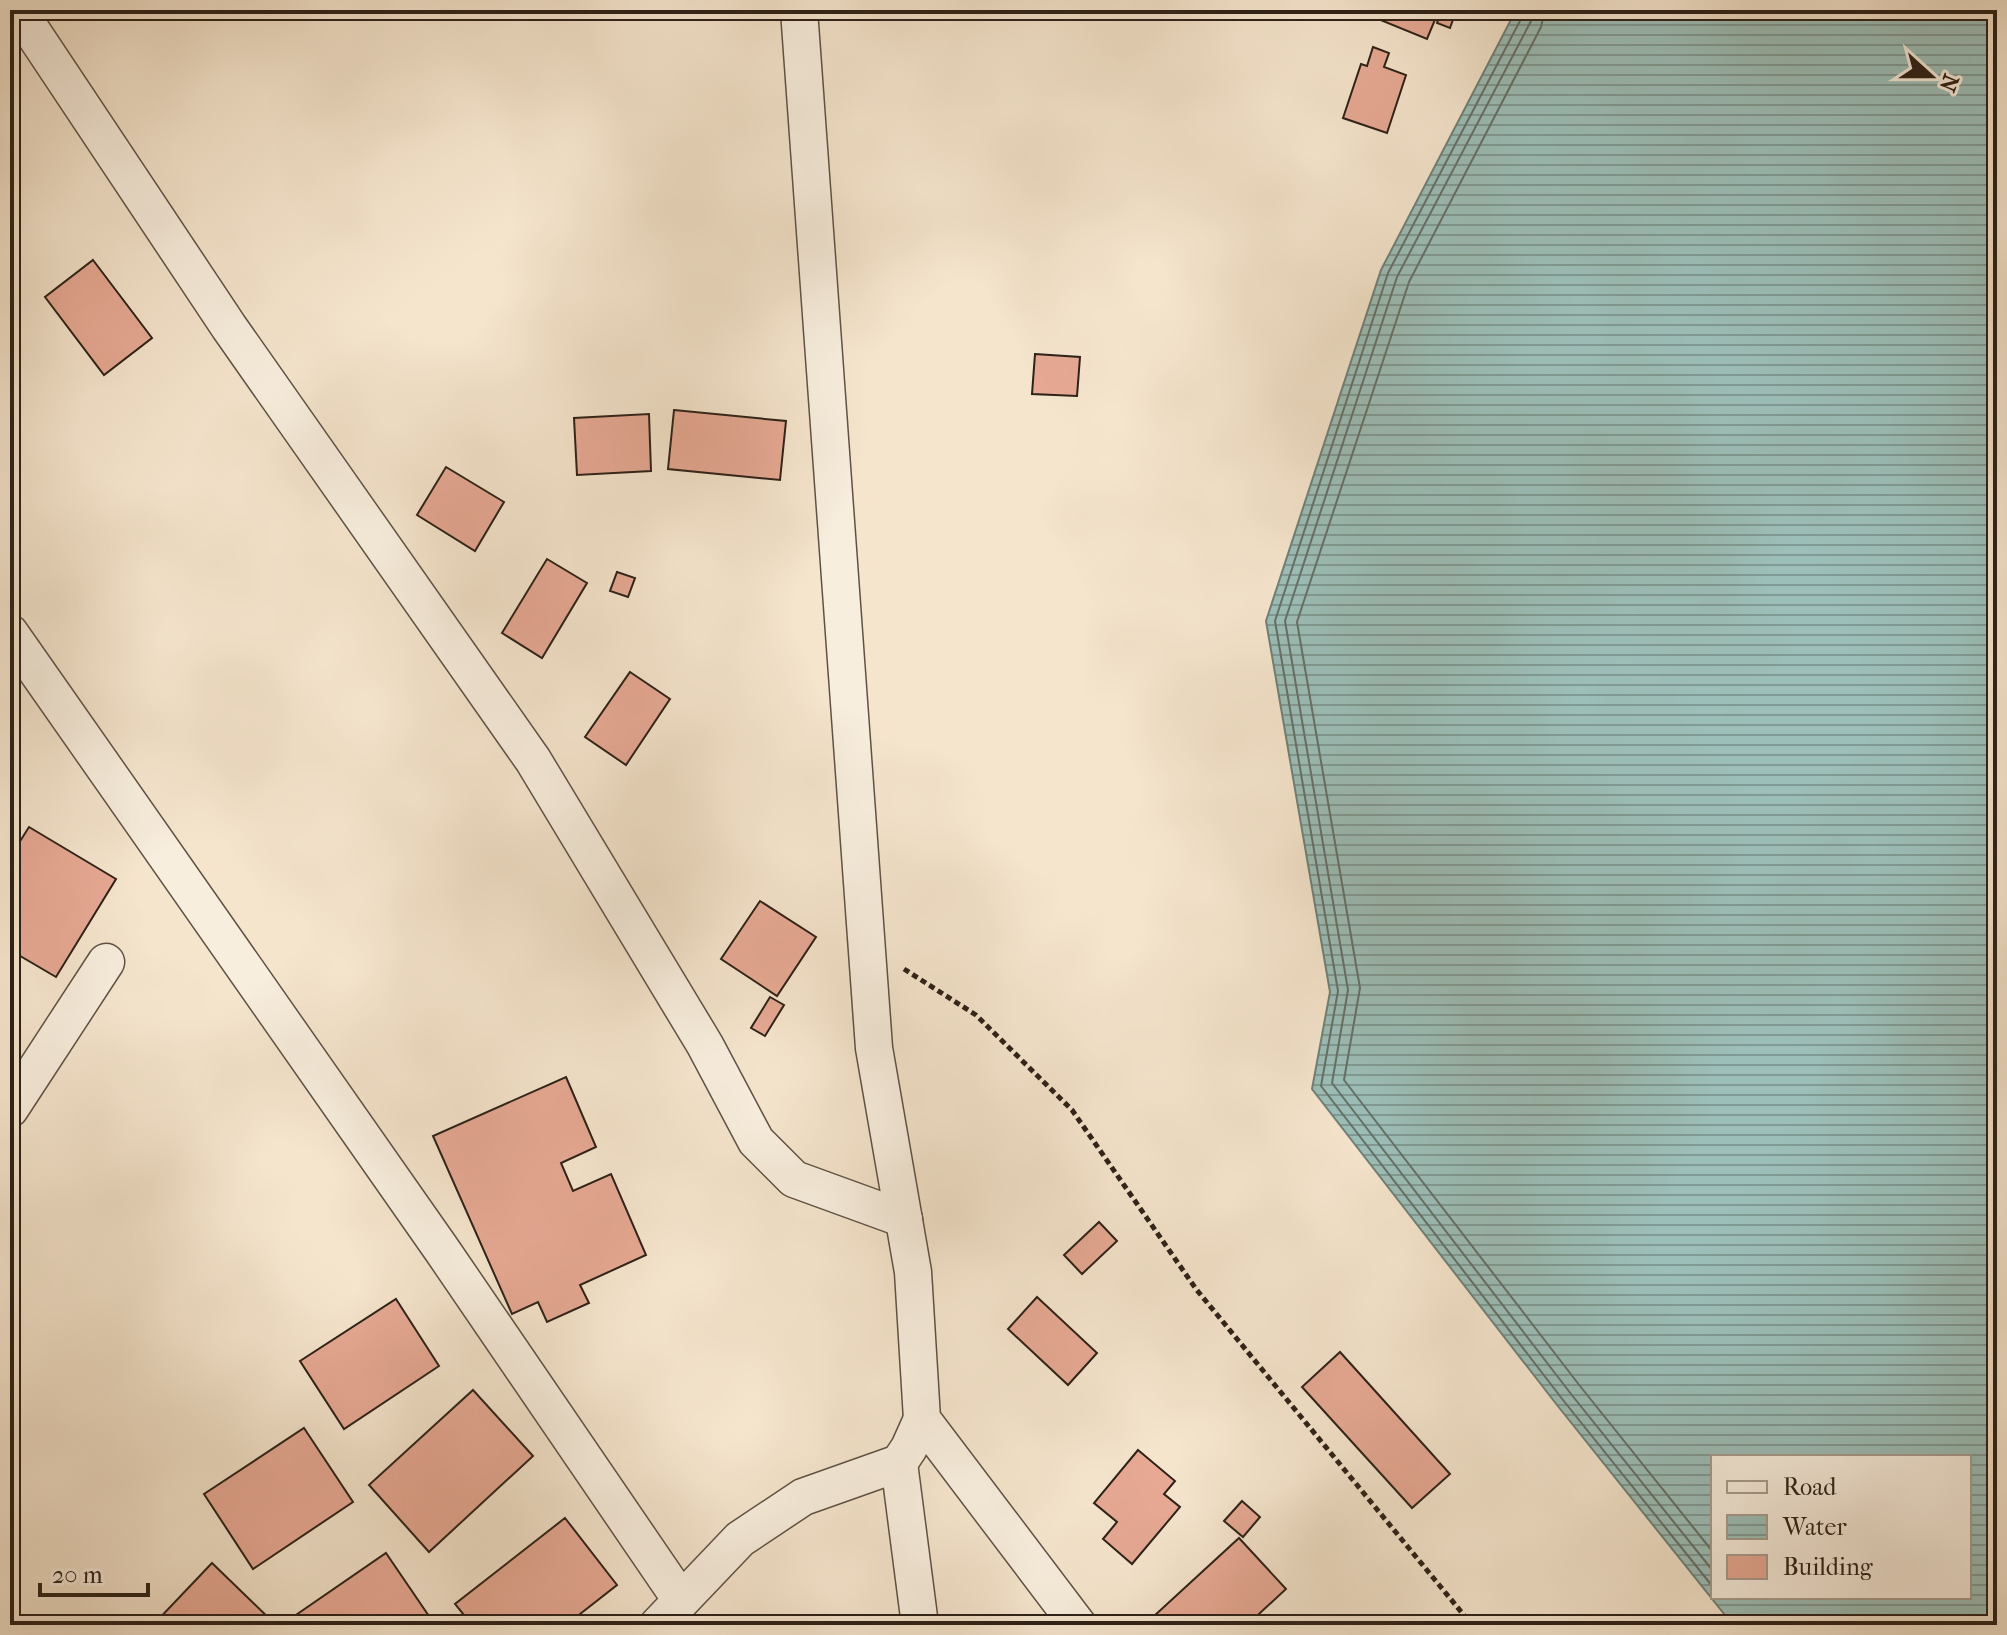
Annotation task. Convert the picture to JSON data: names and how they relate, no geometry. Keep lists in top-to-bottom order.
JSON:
{
  "legend": ["Road", "Water", "Building"],
  "scale_bar": "20 m",
  "north": "right"
}
